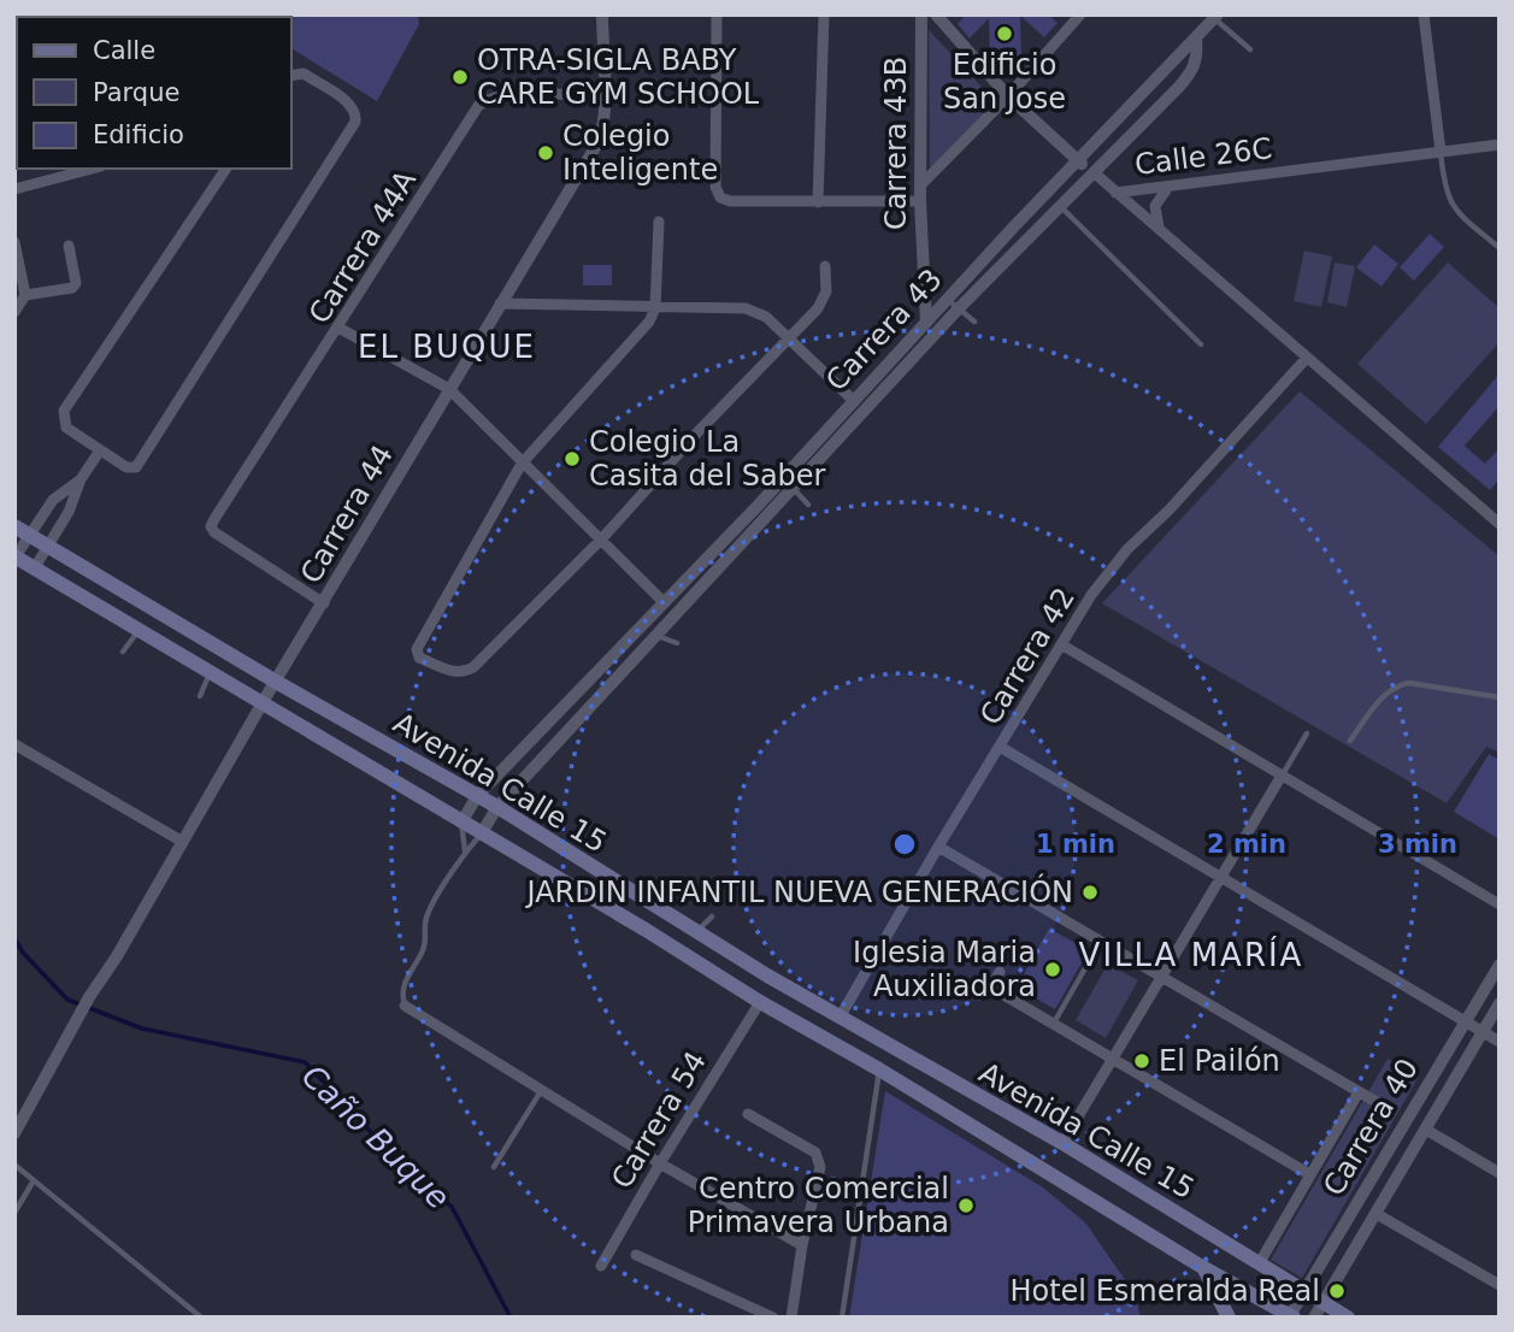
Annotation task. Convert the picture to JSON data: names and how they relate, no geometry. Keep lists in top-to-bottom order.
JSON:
{
  "streets": {
    "main road": ["Avenida Calle 15"],
    "street": [
      "Carrera 43B",
      "Calle 26C",
      "Carrera 44A",
      "Carrera 43",
      "Carrera 44",
      "Carrera 42",
      "Carrera 54",
      "Carrera 40"
    ]
  },
  "crossings": [
    ["Carrera 43B", "Carrera 43"],
    ["Calle 26C", "Carrera 43"],
    ["Carrera 44A", "Carrera 44"],
    ["Carrera 43", "Avenida Calle 15"],
    ["Carrera 44", "Avenida Calle 15"],
    ["Carrera 42", "Avenida Calle 15"],
    ["Avenida Calle 15", "Carrera 54"],
    ["Avenida Calle 15", "Carrera 40"]
  ],
  "districts": ["EL BUQUE", "VILLA MARÍA"],
  "water": ["Caño Buque"],
  "places": [
    "Edificio San Jose",
    "OTRA-SIGLA BABY CARE GYM SCHOOL",
    "Colegio Inteligente",
    "Colegio La Casita del Saber",
    "JARDIN INFANTIL NUEVA GENERACIÓN",
    "Iglesia Maria Auxiliadora",
    "El Pailón",
    "Centro Comercial Primavera Urbana",
    "Hotel Esmeralda Real"
  ],
  "legend": ["Calle", "Parque", "Edificio"],
  "rings": ["1 min", "2 min", "3 min"]
}
